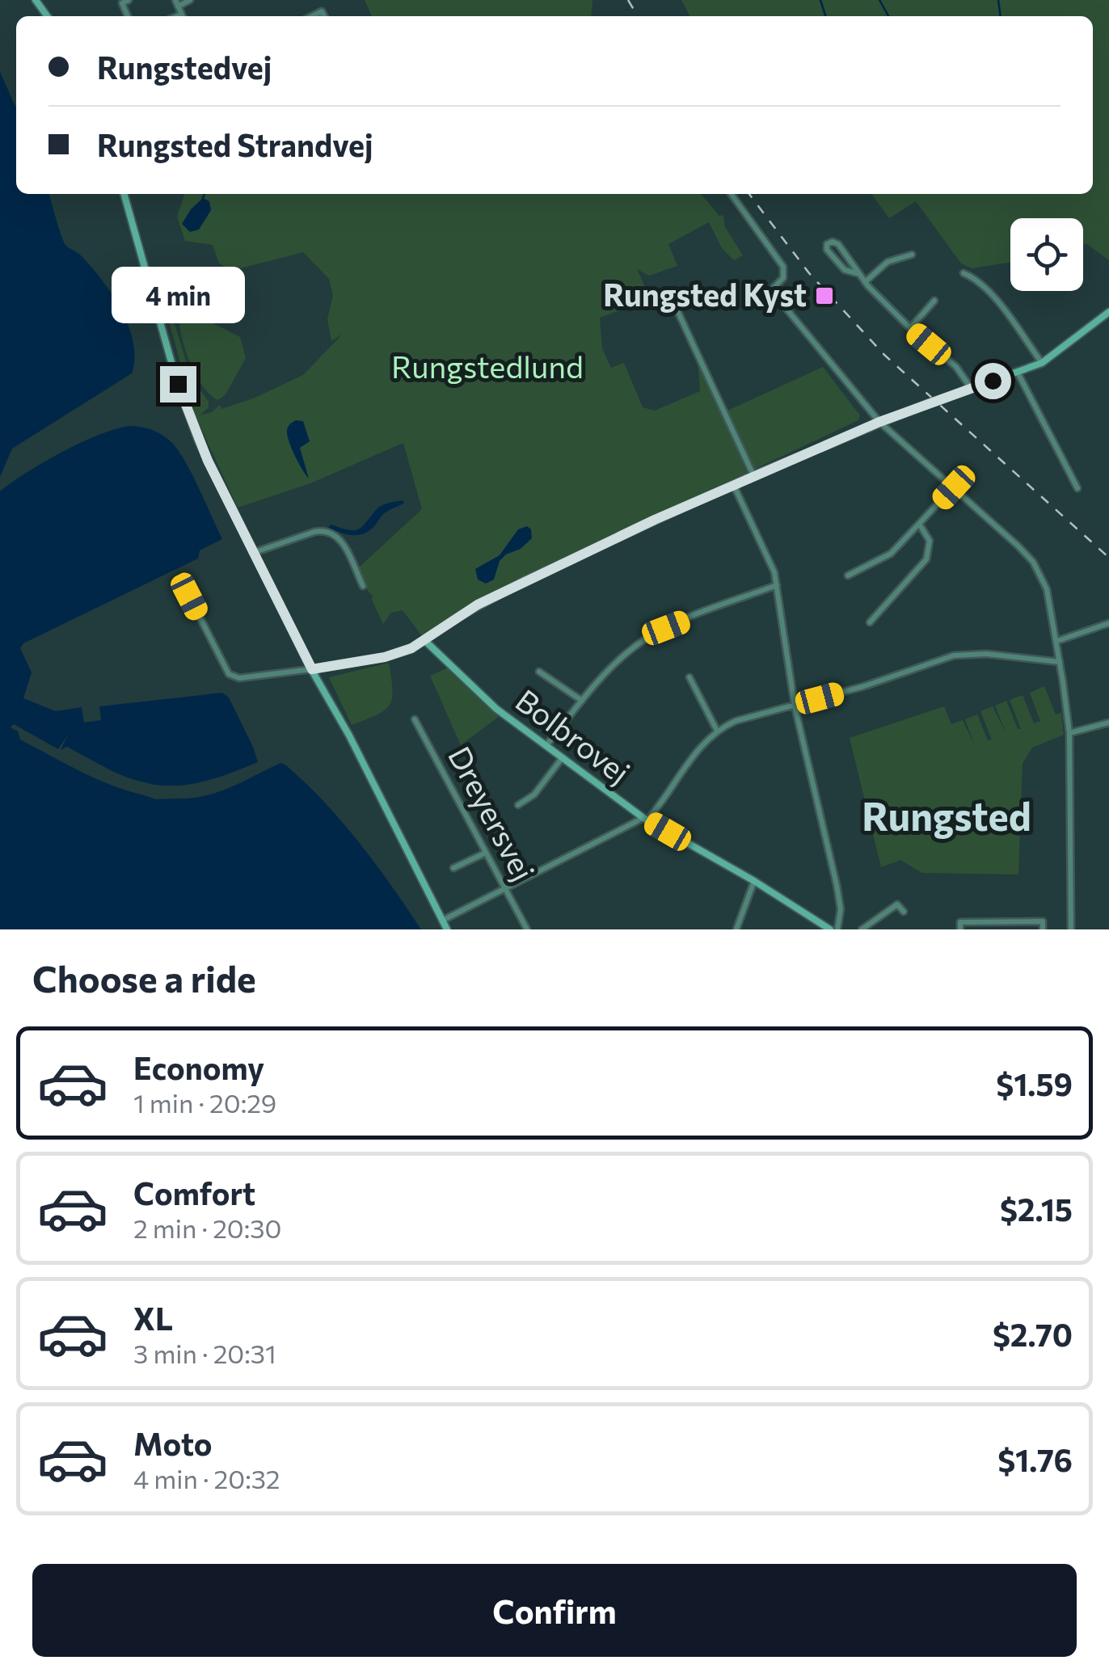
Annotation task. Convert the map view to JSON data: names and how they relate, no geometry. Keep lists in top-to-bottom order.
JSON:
{
  "streets": {
    "main road": ["Bolbrovej"],
    "street": ["Dreyersvej"]
  },
  "districts": ["Rungsted"],
  "parks": ["Rungstedlund"],
  "places": {
    "transit": ["Rungsted Kyst"]
  },
  "page": {
    "banner": ["Rungstedvej", "Rungsted Strandvej"],
    "bubble": "4 min",
    "heading": "Choose a ride",
    "list": [
      {
        "name": "Economy",
        "note": "1 min · 20:29",
        "value": "$1.59"
      },
      {
        "name": "Comfort",
        "note": "2 min · 20:30",
        "value": "$2.15"
      },
      {
        "name": "XL",
        "note": "3 min · 20:31",
        "value": "$2.70"
      },
      {
        "name": "Moto",
        "note": "4 min · 20:32",
        "value": "$1.76"
      }
    ],
    "buttons": "Confirm"
  }
}
